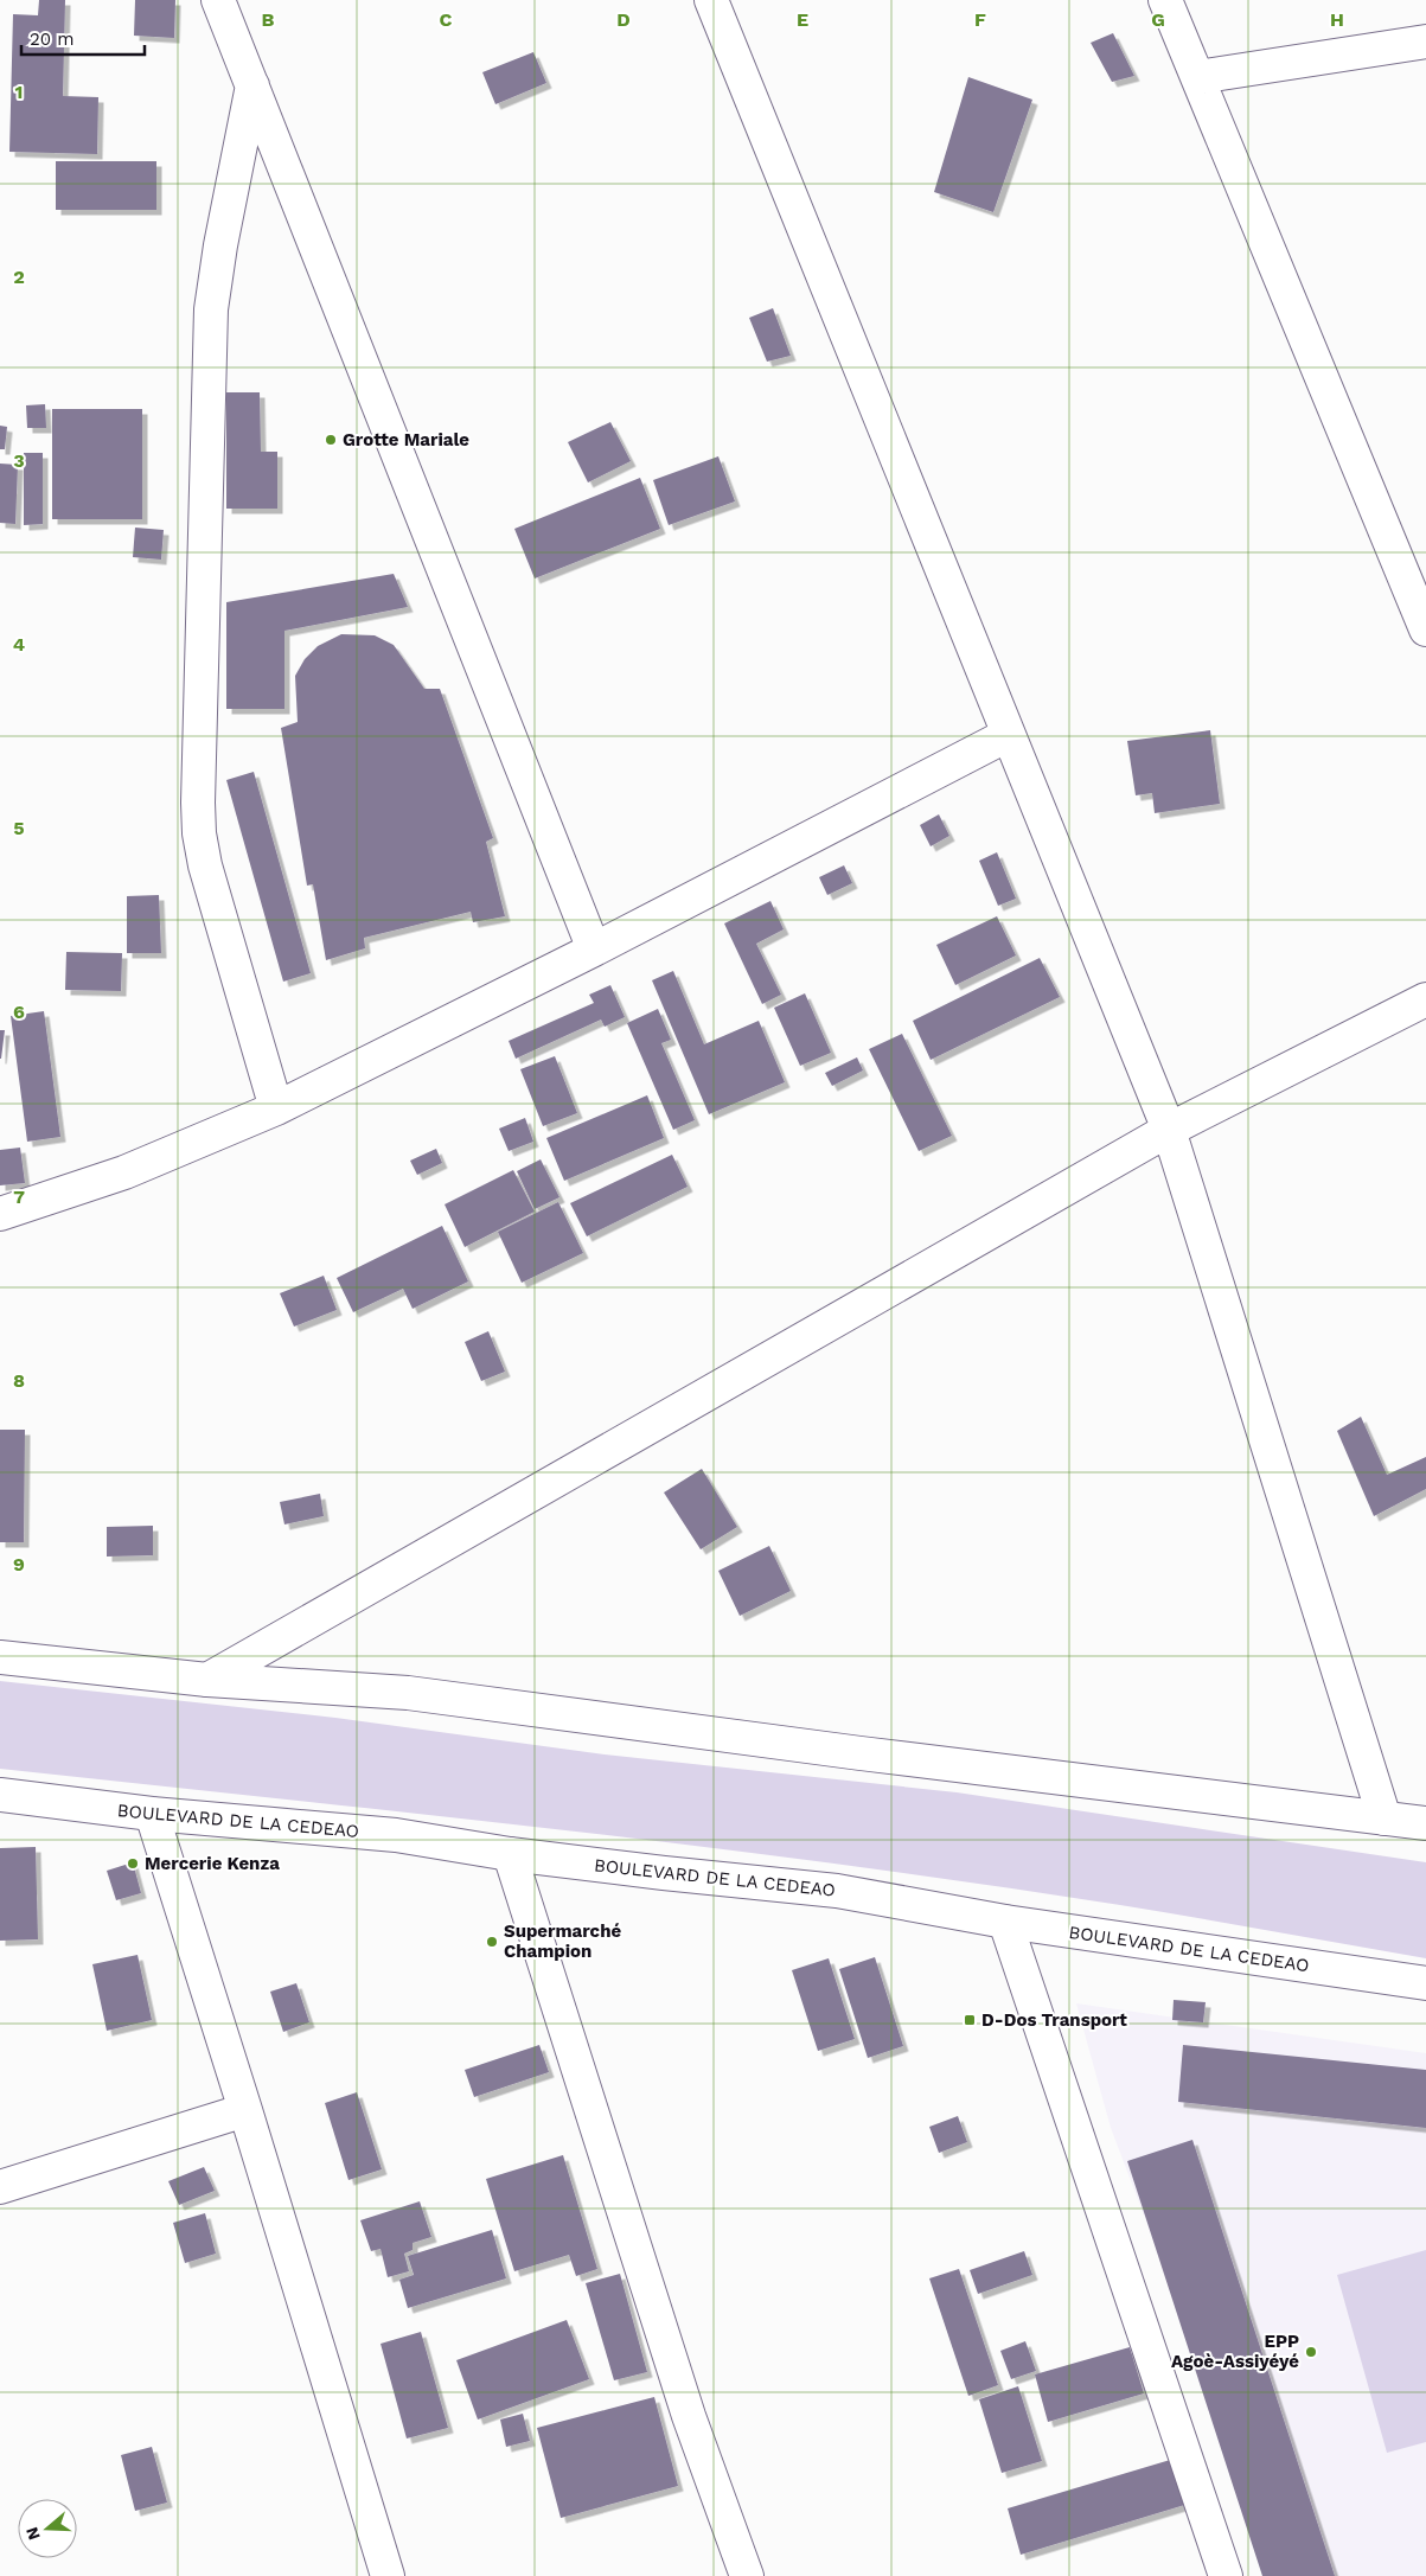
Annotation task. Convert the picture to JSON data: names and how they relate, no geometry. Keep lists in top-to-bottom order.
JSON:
{
  "streets": {
    "street": ["BOULEVARD DE LA CEDEAO"]
  },
  "places": {
    "other": [
      "Grotte Mariale",
      "Mercerie Kenza",
      "Supermarché Champion",
      "EPP Agoè-Assiyéyé"
    ],
    "transit": ["D-Dos Transport"]
  },
  "scale_bar": "20 m",
  "north": "left",
  "grid": {
    "columns": [
      "B",
      "C",
      "D",
      "E",
      "F",
      "G",
      "H"
    ],
    "rows": [
      "1",
      "2",
      "3",
      "4",
      "5",
      "6",
      "7",
      "8",
      "9"
    ]
  }
}
